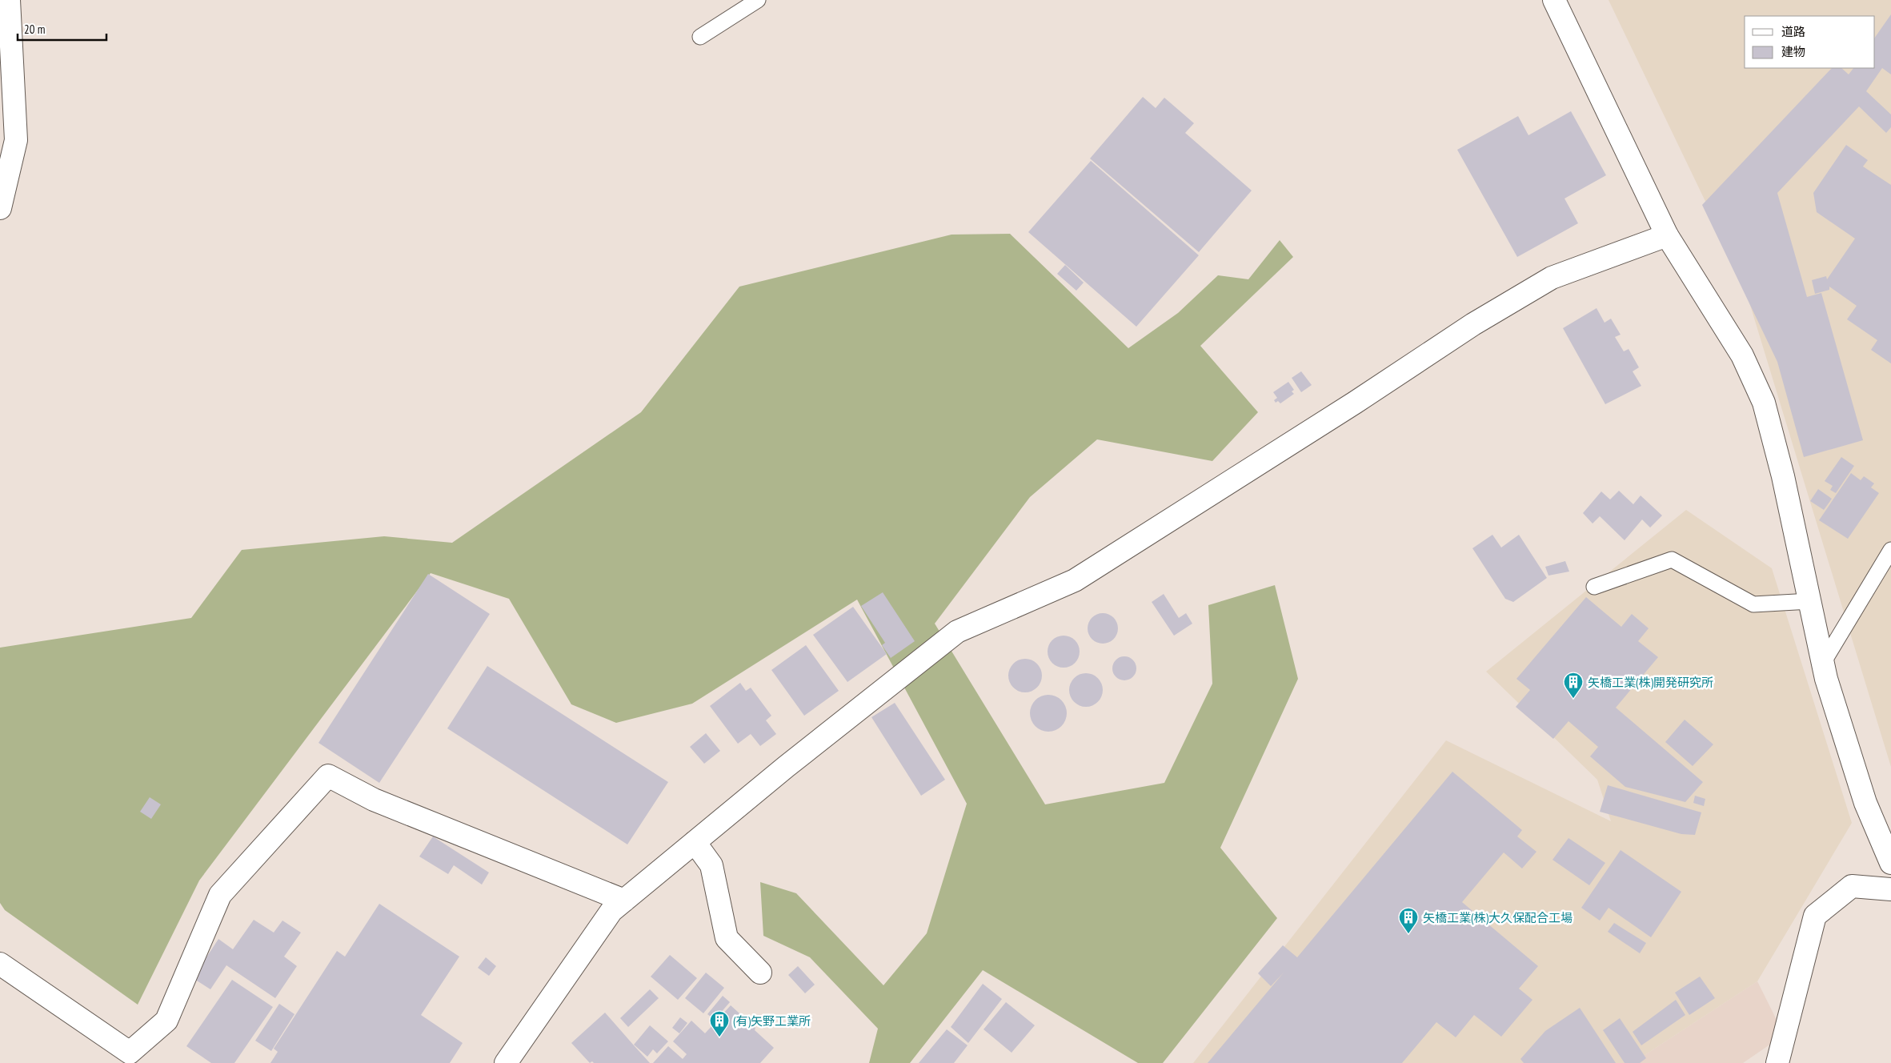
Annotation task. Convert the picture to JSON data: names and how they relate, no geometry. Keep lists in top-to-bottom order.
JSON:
{
  "places": {
    "building": ["矢橋工業(株)開発研究所", "矢橋工業(株)大久保配合工場", "(有)矢野工業所"]
  },
  "legend": ["道路", "建物"],
  "scale_bar": "20 m"
}
